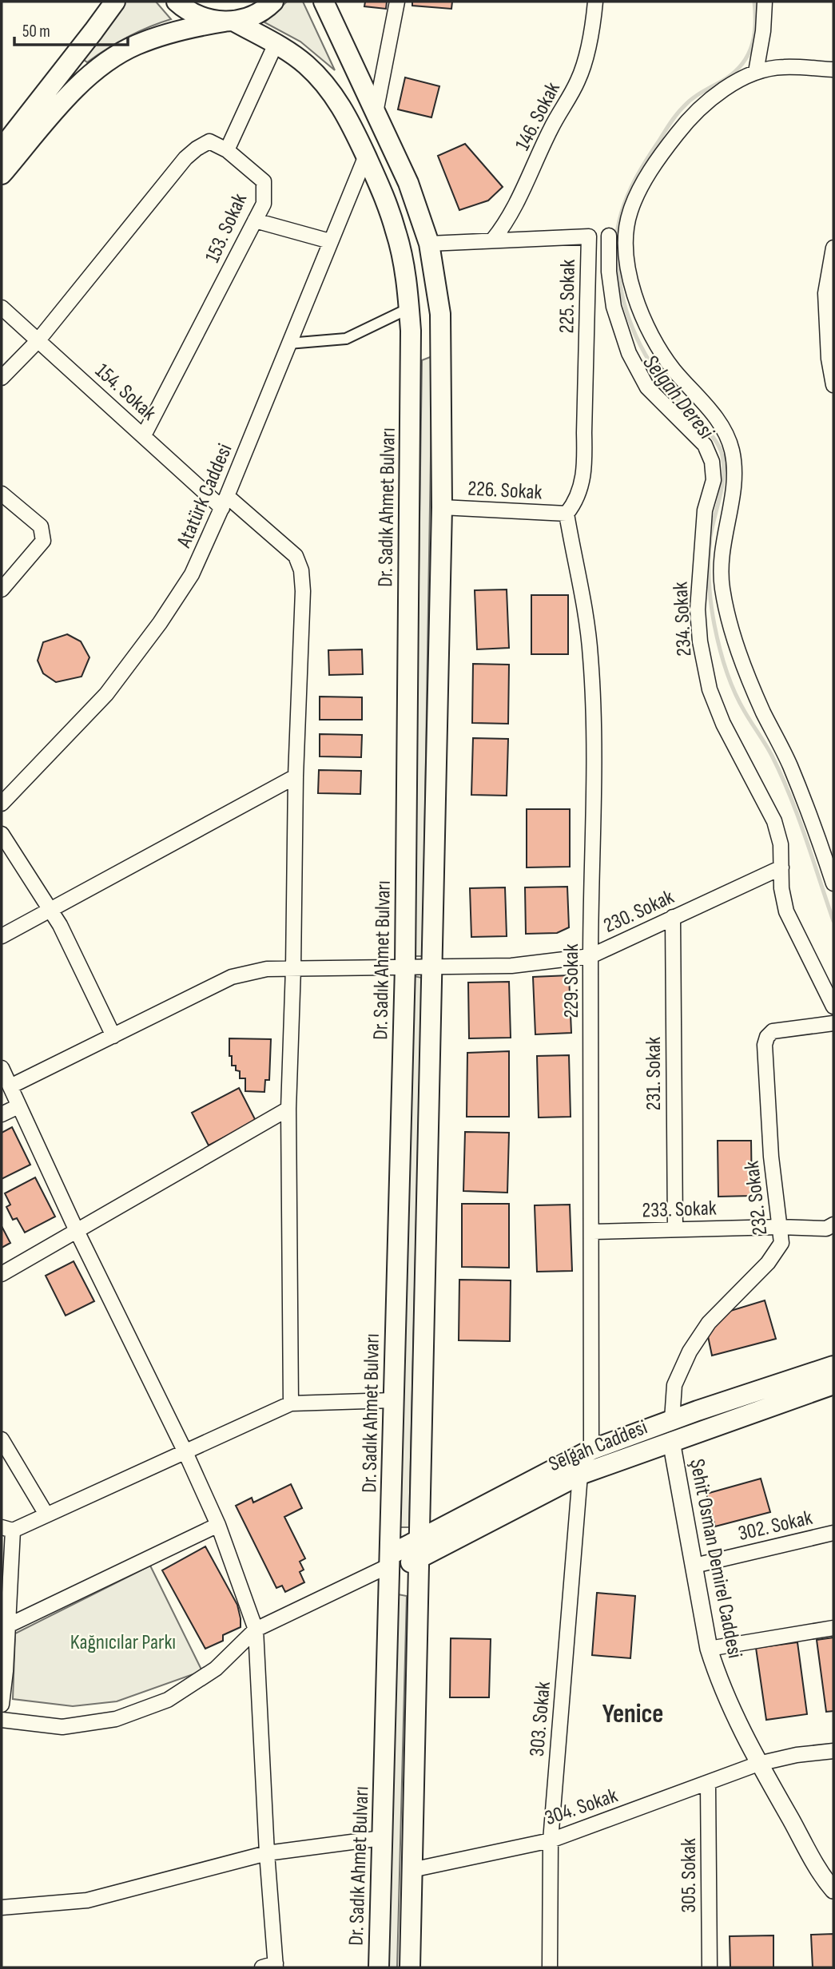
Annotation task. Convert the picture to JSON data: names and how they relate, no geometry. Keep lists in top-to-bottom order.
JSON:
{
  "streets": {
    "main road": ["Dr. Sadık Ahmet Bulvarı", "Selgah Caddesi"],
    "street": [
      "146. Sokak",
      "153. Sokak",
      "225. Sokak",
      "154. Sokak",
      "226. Sokak",
      "Atatürk Caddesi",
      "234. Sokak",
      "230. Sokak",
      "229. Sokak",
      "231. Sokak",
      "232. Sokak",
      "233. Sokak",
      "302. Sokak",
      "Şehit Osman Demirel Caddesi",
      "303. Sokak",
      "304. Sokak",
      "305. Sokak"
    ]
  },
  "crossings": [
    ["146. Sokak", "225. Sokak"],
    ["153. Sokak", "154. Sokak"],
    ["225. Sokak", "226. Sokak"],
    ["225. Sokak", "229. Sokak"],
    ["154. Sokak", "Atatürk Caddesi"],
    ["154. Sokak", "230. Sokak"],
    ["226. Sokak", "229. Sokak"],
    ["Atatürk Caddesi", "Dr. Sadık Ahmet Bulvarı"],
    ["Dr. Sadık Ahmet Bulvarı", "230. Sokak"],
    ["Dr. Sadık Ahmet Bulvarı", "Selgah Caddesi"],
    ["234. Sokak", "230. Sokak"],
    ["230. Sokak", "229. Sokak"],
    ["230. Sokak", "231. Sokak"],
    ["229. Sokak", "233. Sokak"],
    ["229. Sokak", "Selgah Caddesi"],
    ["231. Sokak", "233. Sokak"],
    ["232. Sokak", "233. Sokak"],
    ["232. Sokak", "Selgah Caddesi"],
    ["Selgah Caddesi", "Şehit Osman Demirel Caddesi"],
    ["Selgah Caddesi", "303. Sokak"],
    ["302. Sokak", "Şehit Osman Demirel Caddesi"],
    ["Şehit Osman Demirel Caddesi", "304. Sokak"],
    ["303. Sokak", "304. Sokak"],
    ["304. Sokak", "305. Sokak"]
  ],
  "districts": ["Yenice"],
  "water": ["Selgah Deresi"],
  "parks": ["Kağnıcılar Parkı"],
  "scale_bar": "50 m"
}
